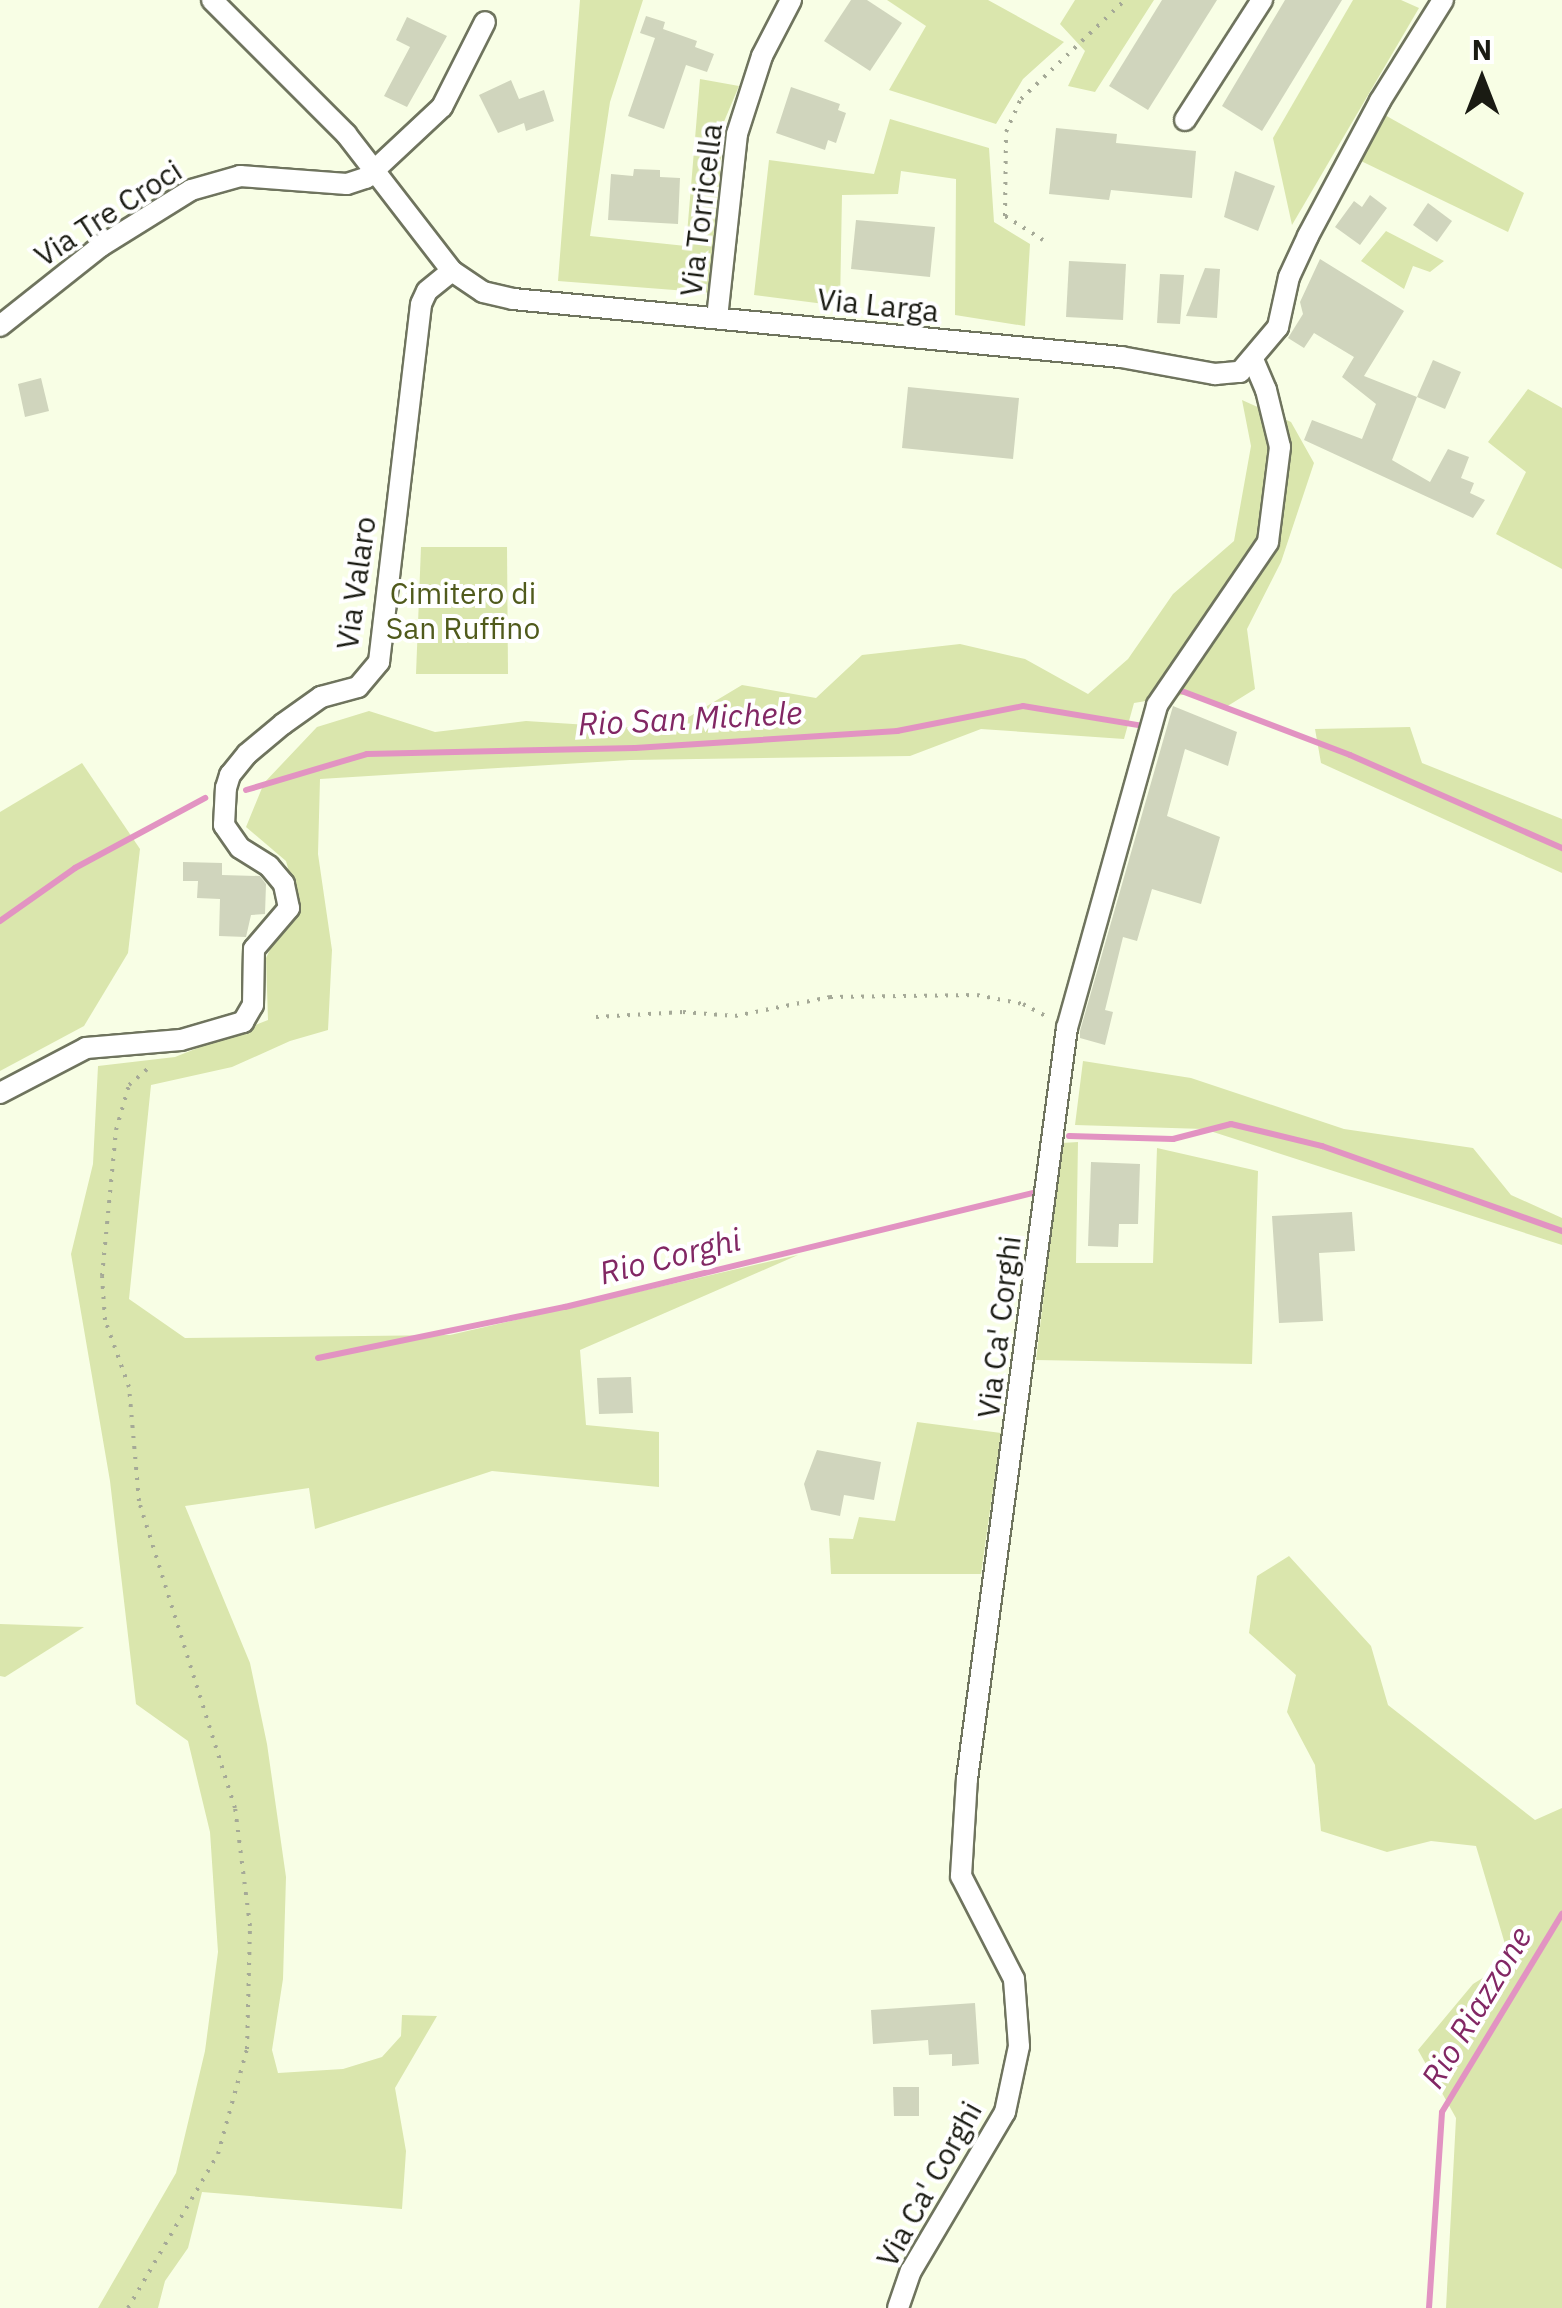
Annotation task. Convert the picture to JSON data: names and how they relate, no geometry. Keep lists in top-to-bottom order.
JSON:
{
  "streets": {
    "street": [
      "Via Torricella",
      "Via Tre Croci",
      "Via Larga",
      "Via Valaro",
      "Via Ca' Corghi"
    ]
  },
  "crossings": [
    ["Via Torricella", "Via Larga"],
    ["Via Tre Croci", "Via Larga"],
    ["Via Larga", "Via Valaro"],
    ["Via Larga", "Via Ca' Corghi"]
  ],
  "water": ["Rio San Michele", "Rio Corghi", "Rio Riazzone"],
  "parks": ["Cimitero di San Ruffino"],
  "north": "top"
}
